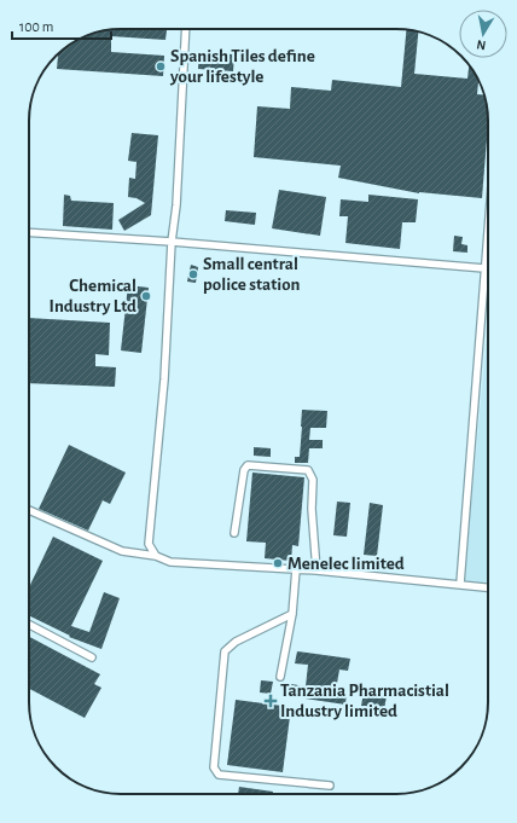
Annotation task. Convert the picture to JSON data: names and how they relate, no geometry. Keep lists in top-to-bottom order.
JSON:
{
  "places": {
    "other": [
      "Spanish Tiles define your lifestyle",
      "Small central police station",
      "Chemical Industry Ltd",
      "Menelec limited"
    ],
    "health": ["Tanzania Pharmacistial Industry limited"]
  },
  "scale_bar": "100 m",
  "north": "bottom"
}
